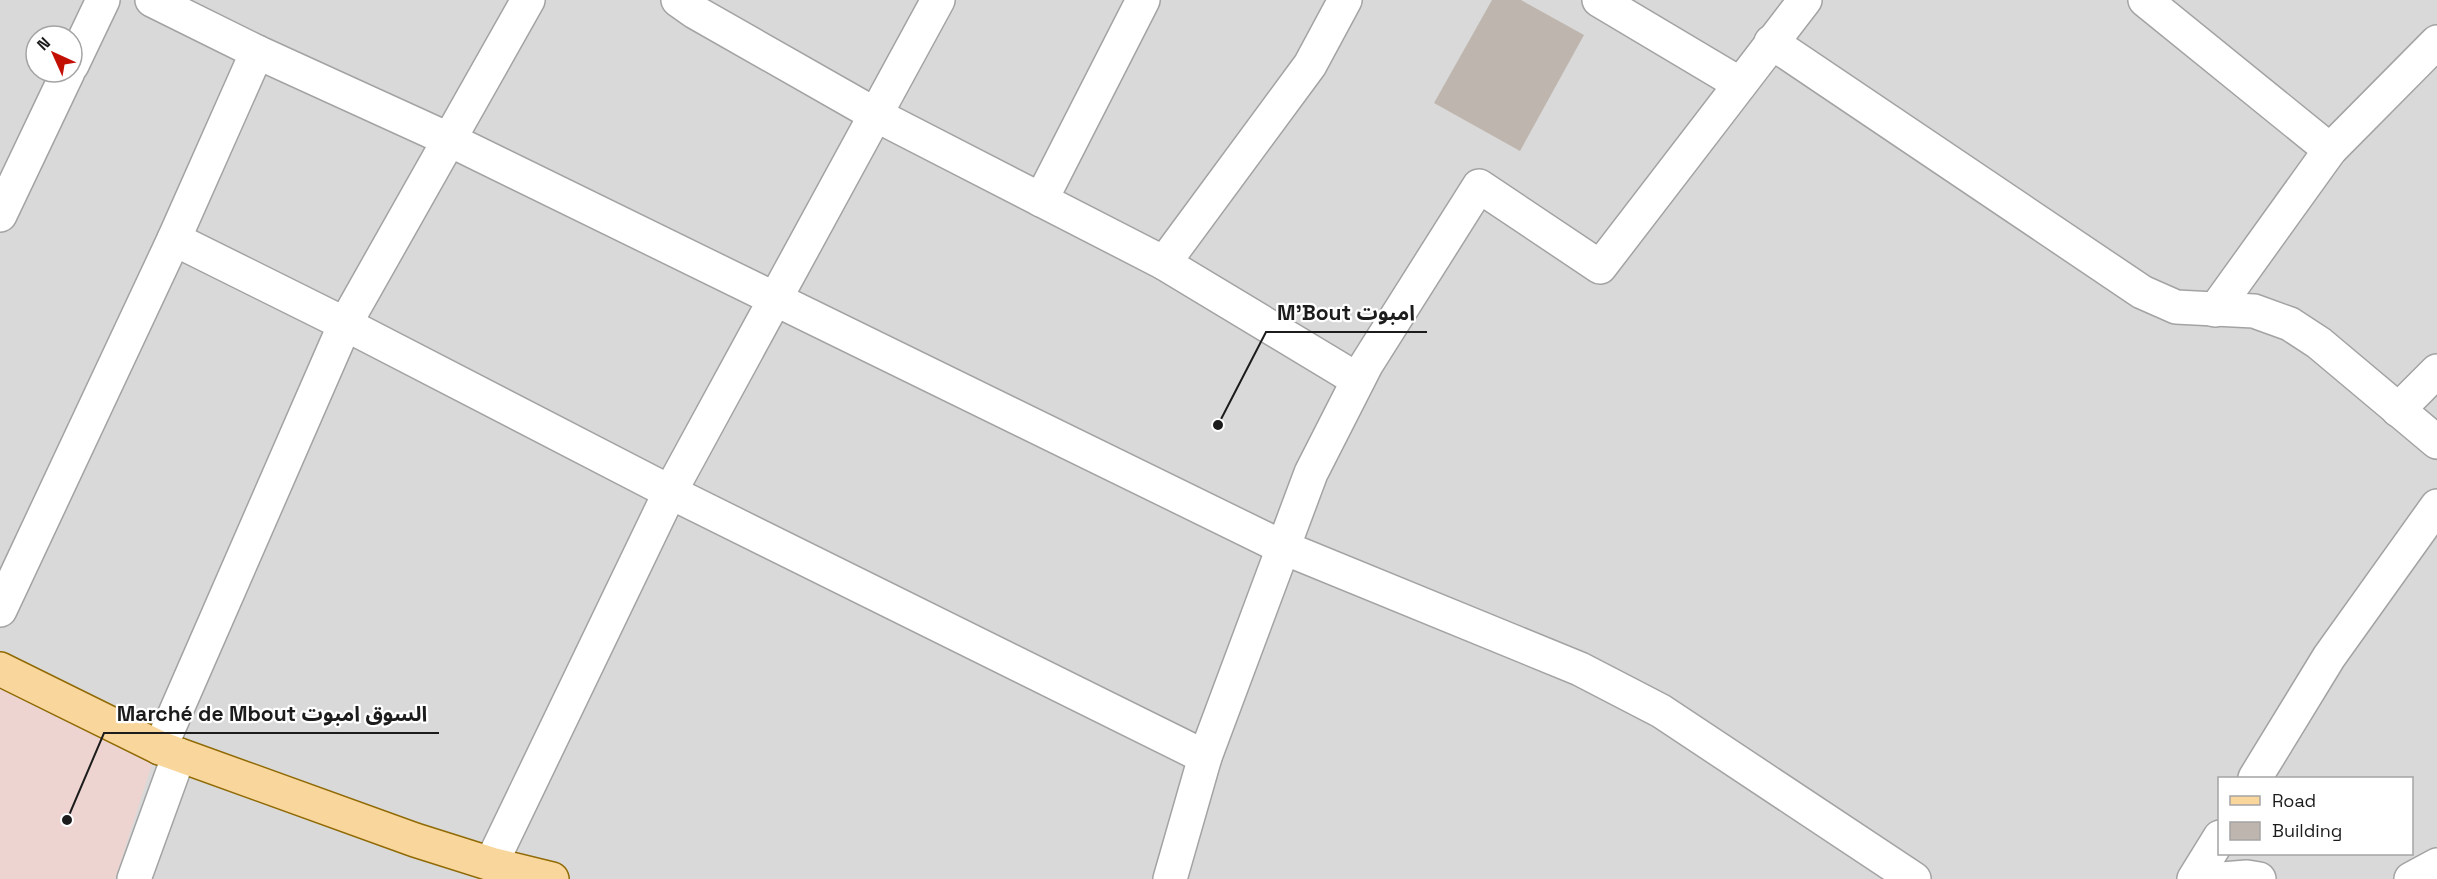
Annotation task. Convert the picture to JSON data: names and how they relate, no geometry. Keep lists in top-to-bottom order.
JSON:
{
  "places": ["M'Bout امبوت", "Marché de Mbout السوق امبوت"],
  "legend": ["Road", "Building"],
  "north": "top left"
}
